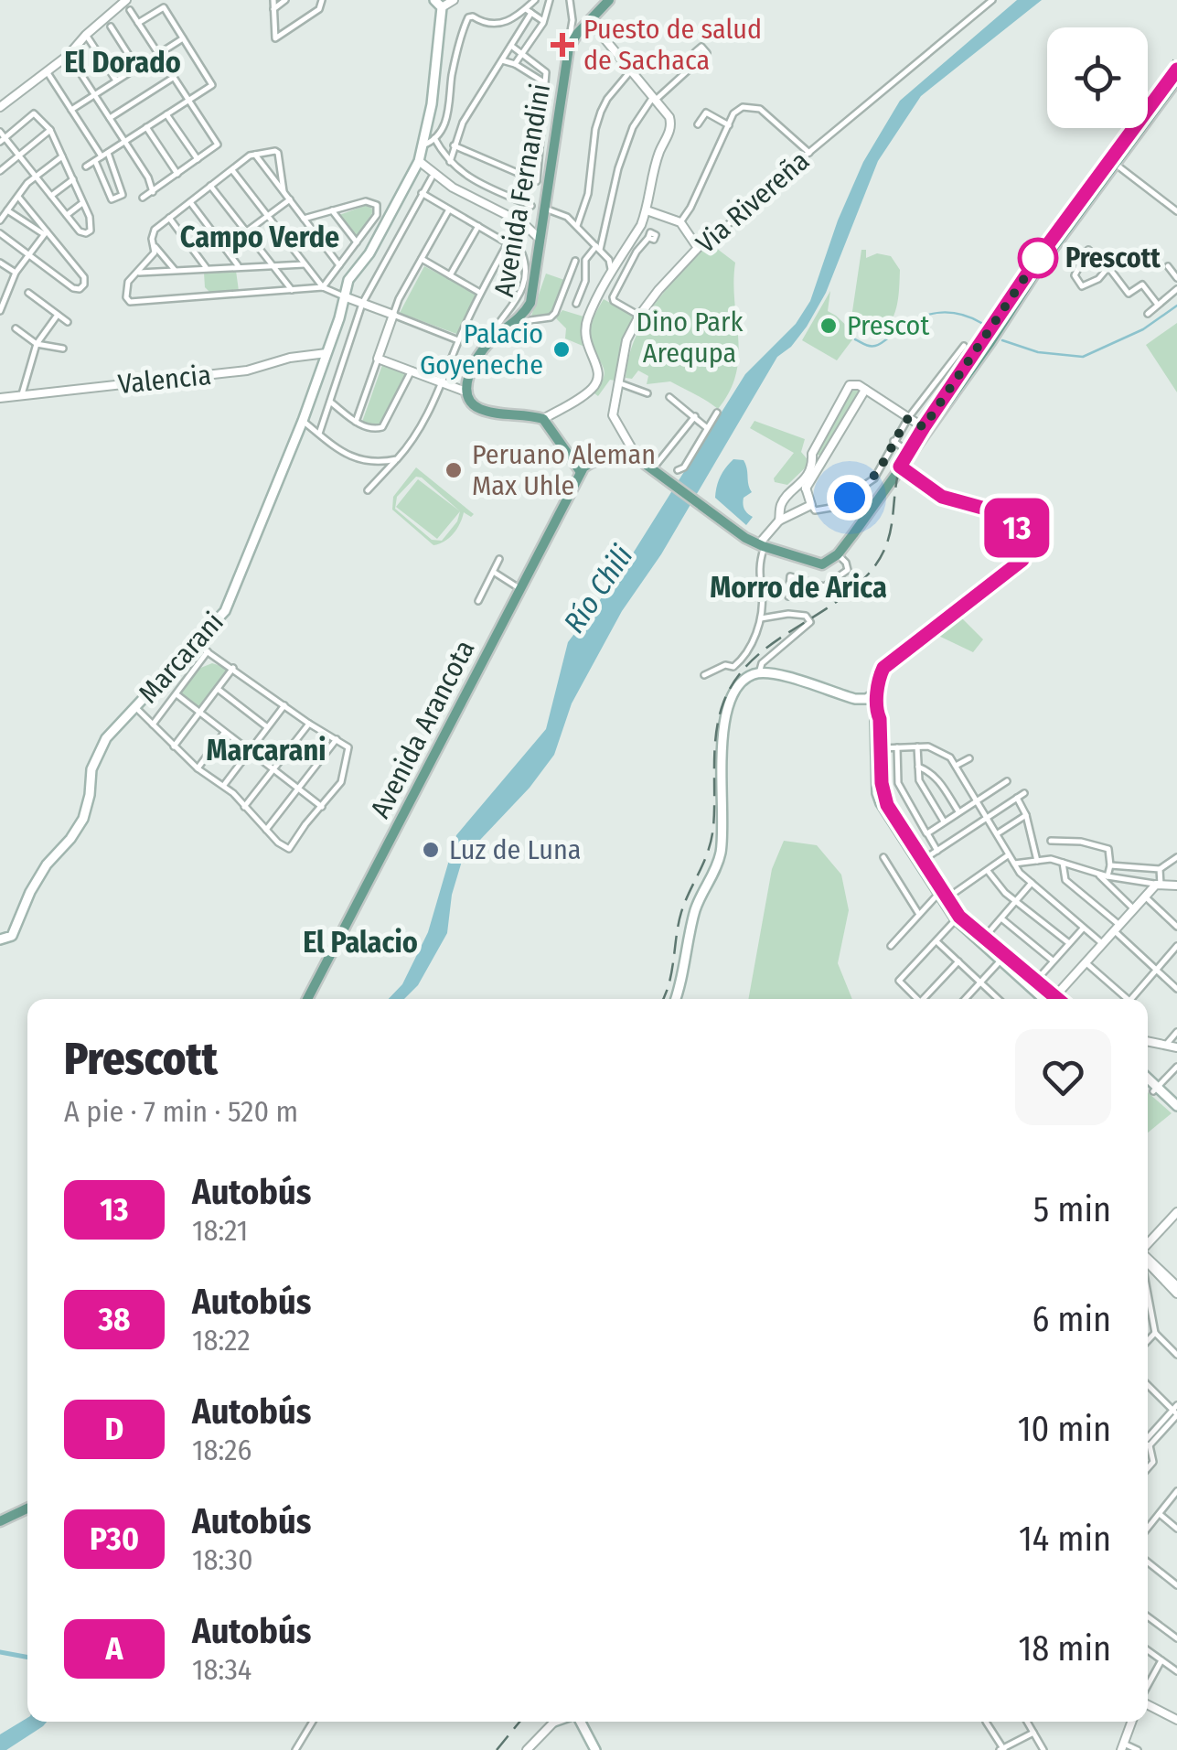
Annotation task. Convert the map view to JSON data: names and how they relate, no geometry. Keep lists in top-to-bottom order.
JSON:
{
  "streets": {
    "main road": ["Avenida Fernandini", "Marcarani", "Avenida Arancota"],
    "street": ["Via Rivereña", "Valencia"]
  },
  "crossings": [
    ["Valencia", "Marcarani"]
  ],
  "districts": [
    "El Dorado",
    "Campo Verde",
    "Morro de Arica",
    "Marcarani",
    "El Palacio"
  ],
  "water": ["Río Chili"],
  "parks": ["Dino Park Arequpa"],
  "places": {
    "health": ["Puesto de salud de Sachaca"],
    "other": [
      "Prescott",
      "Prescot",
      "Palacio Goyeneche",
      "Peruano Aleman Max Uhle",
      "Luz de Luna"
    ]
  },
  "lines": ["bus line 13"],
  "page": {
    "on_map": "13",
    "heading": ["Prescott", "A pie · 7 min · 520 m"],
    "list": [
      {
        "mark": "13",
        "name": "Autobús",
        "note": "18:21",
        "value": "5 min"
      },
      {
        "mark": "38",
        "name": "Autobús",
        "note": "18:22",
        "value": "6 min"
      },
      {
        "mark": "D",
        "name": "Autobús",
        "note": "18:26",
        "value": "10 min"
      },
      {
        "mark": "P30",
        "name": "Autobús",
        "note": "18:30",
        "value": "14 min"
      },
      {
        "mark": "A",
        "name": "Autobús",
        "note": "18:34",
        "value": "18 min"
      }
    ]
  }
}
